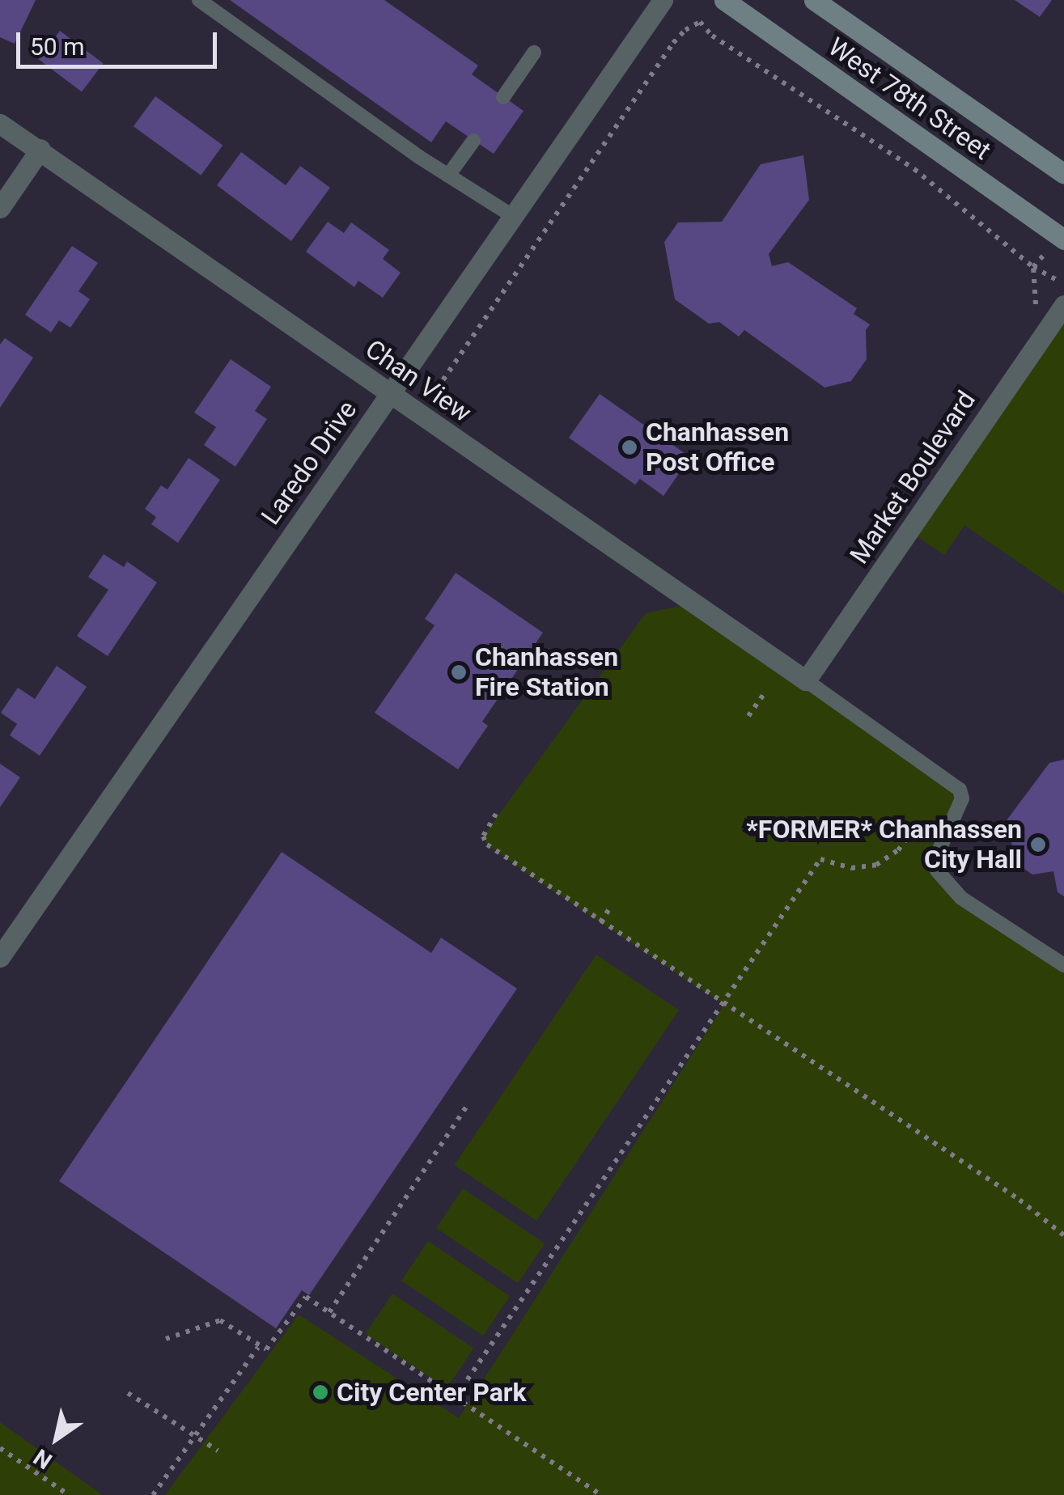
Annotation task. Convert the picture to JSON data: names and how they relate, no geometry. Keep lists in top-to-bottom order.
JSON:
{
  "streets": {
    "street": [
      "West 78th Street",
      "Chan View",
      "Laredo Drive",
      "Market Boulevard"
    ]
  },
  "crossings": [
    ["Chan View", "Laredo Drive"],
    ["Chan View", "Market Boulevard"]
  ],
  "places": [
    "Chanhassen Post Office",
    "Chanhassen Fire Station",
    "*FORMER* Chanhassen City Hall",
    "City Center Park"
  ],
  "scale_bar": "50 m",
  "north": "bottom left"
}
